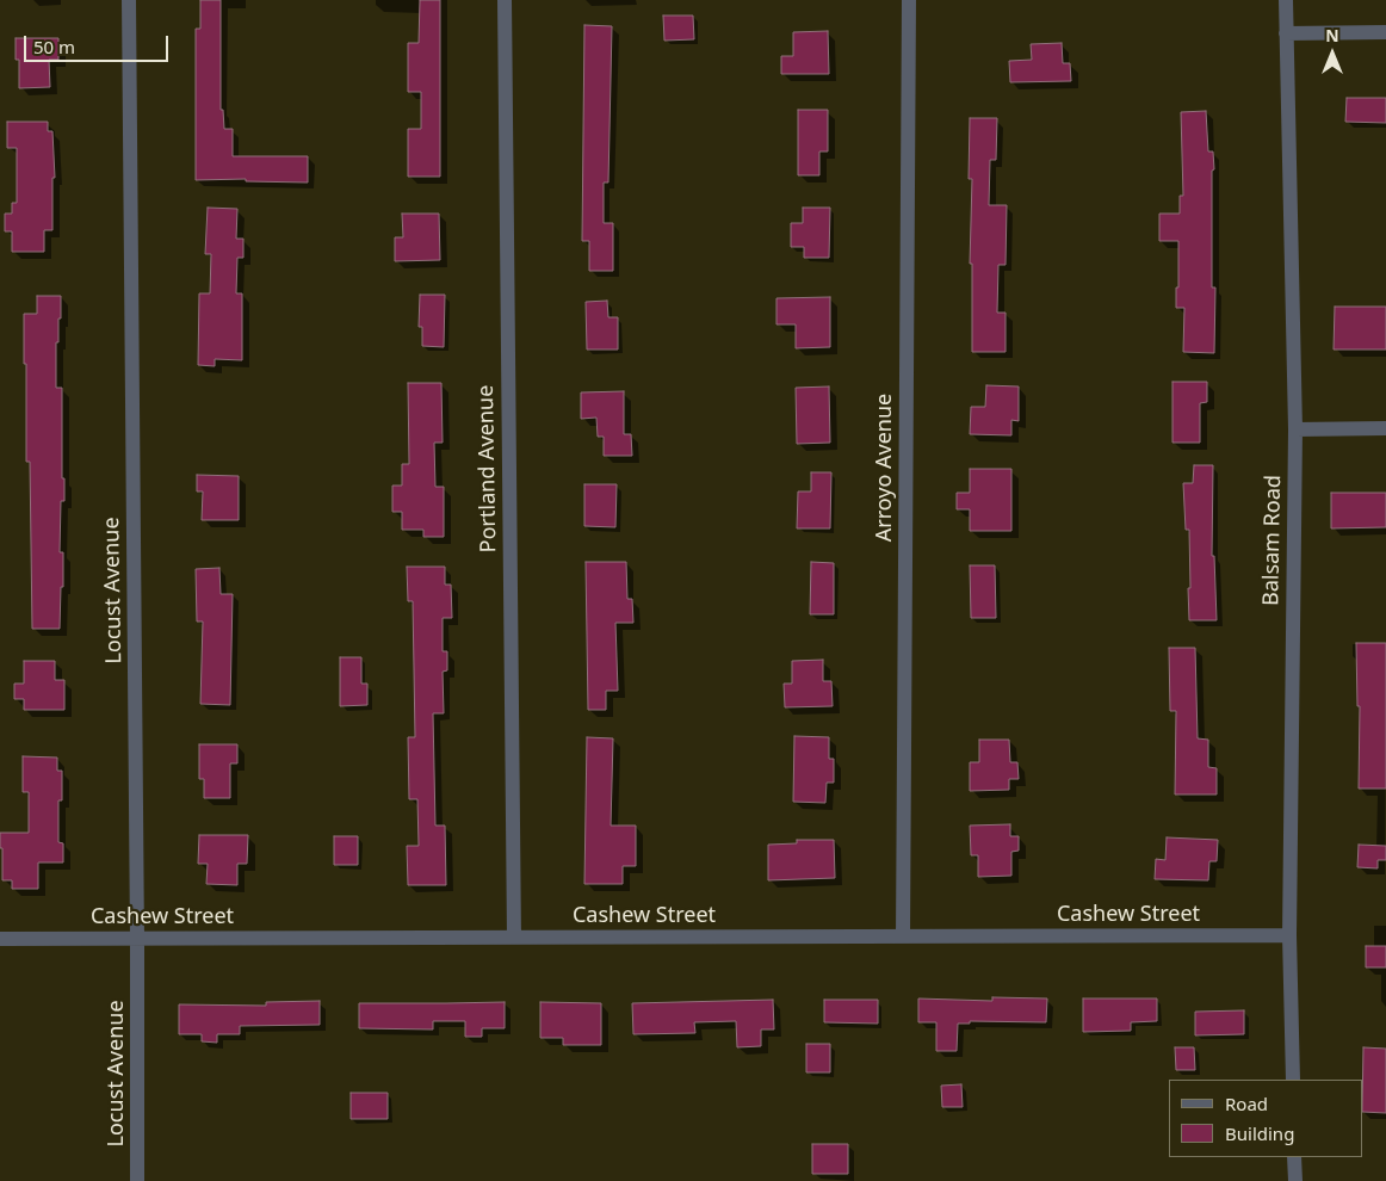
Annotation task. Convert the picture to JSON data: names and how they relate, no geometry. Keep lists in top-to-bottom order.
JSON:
{
  "streets": {
    "street": [
      "Arroyo Avenue",
      "Portland Avenue",
      "Balsam Road",
      "Locust Avenue",
      "Cashew Street"
    ]
  },
  "crossings": [
    ["Arroyo Avenue", "Cashew Street"],
    ["Portland Avenue", "Cashew Street"],
    ["Balsam Road", "Cashew Street"],
    ["Locust Avenue", "Cashew Street"]
  ],
  "legend": ["Road", "Building"],
  "scale_bar": "50 m",
  "north": "top"
}
